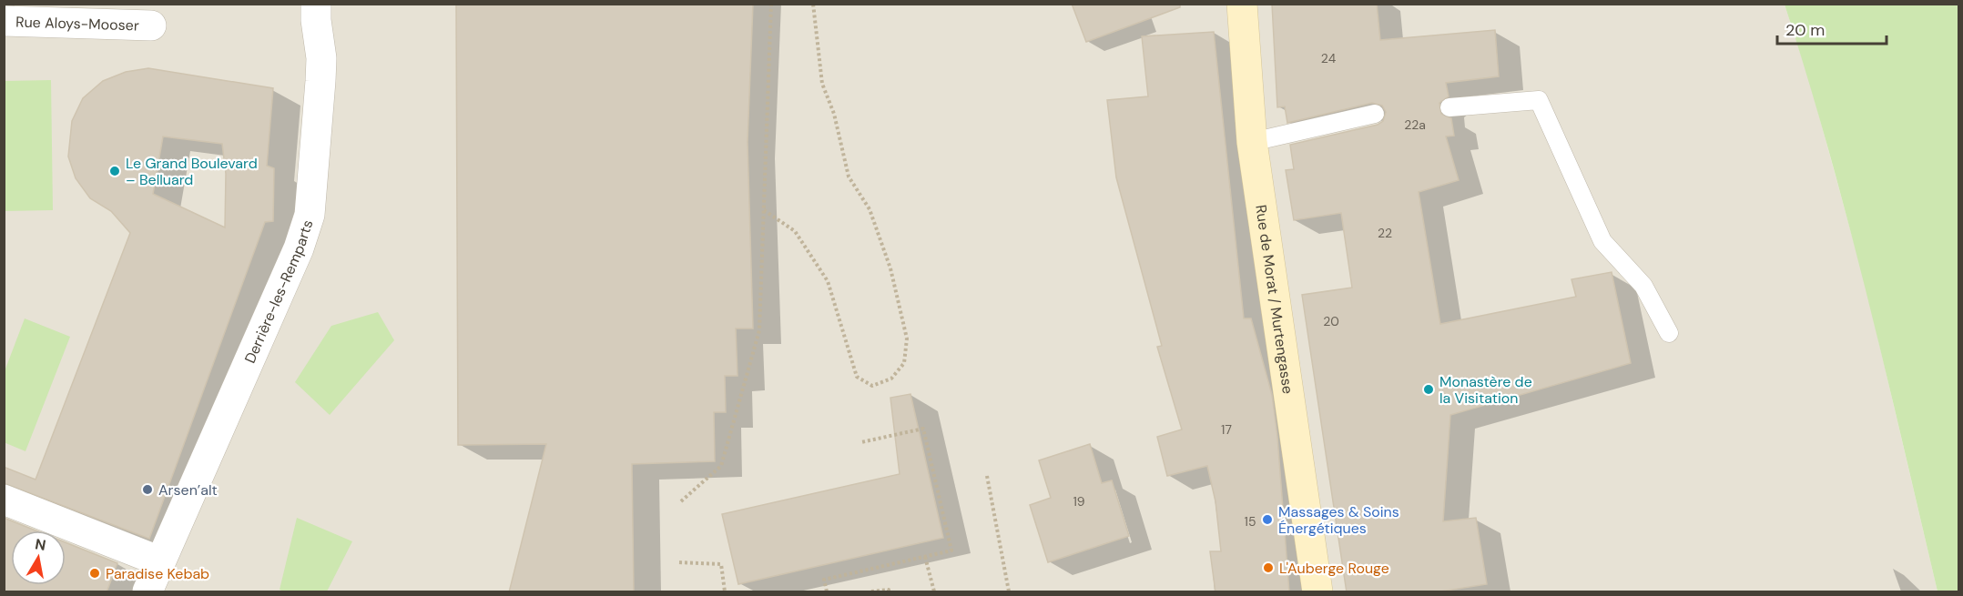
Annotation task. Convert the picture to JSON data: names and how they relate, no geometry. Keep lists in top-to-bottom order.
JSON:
{
  "streets": {
    "main road": ["Rue de Morat / Murtengasse"],
    "street": ["Rue Aloys-Mooser", "Derrière-les-Remparts"]
  },
  "places": [
    "Le Grand Boulevard – Belluard",
    "Monastère de la Visitation",
    "Arsen’alt",
    "Massages & Soins Énergétiques",
    "L'Auberge Rouge",
    "Paradise Kebab"
  ],
  "house_numbers": [
    "24",
    "22a",
    "22",
    "20",
    "17",
    "19",
    "15"
  ],
  "scale_bar": "20 m",
  "north": "top"
}
